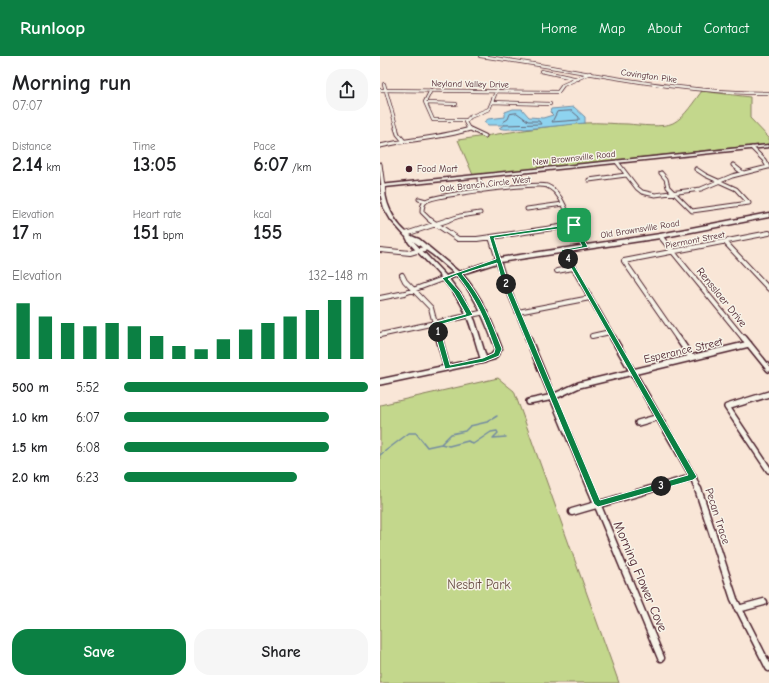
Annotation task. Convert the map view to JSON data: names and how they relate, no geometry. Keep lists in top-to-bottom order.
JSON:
{
  "streets": {
    "street": [
      "Covington Pike",
      "Neyland Valley Drive",
      "New Brownsville Road",
      "Oak Branch Circle West",
      "Old Brownsville Road",
      "Piermont Street",
      "Rensslaer Drive",
      "Esperance Street",
      "Pecan Trace",
      "Morning Flower Cove"
    ]
  },
  "crossings": [
    ["Old Brownsville Road", "Rensslaer Drive"],
    ["Old Brownsville Road", "Pecan Trace"],
    ["Old Brownsville Road", "Morning Flower Cove"],
    ["Piermont Street", "Rensslaer Drive"],
    ["Piermont Street", "Esperance Street"],
    ["Rensslaer Drive", "Esperance Street"],
    ["Esperance Street", "Pecan Trace"],
    ["Esperance Street", "Morning Flower Cove"]
  ],
  "parks": ["Nesbit Park"],
  "places": ["Food Mart"],
  "page": {
    "header": "Runloop",
    "nav": [
      "Home",
      "Map",
      "About",
      "Contact"
    ],
    "heading": ["Morning run", "07:07"],
    "stats": [
      ["Distance", "2.14 km"],
      ["Time", "13:05"],
      ["Pace", "6:07 /km"],
      ["Elevation", "17 m"],
      ["Heart rate", "151 bpm"],
      ["kcal", "155"]
    ],
    "pins": [
      "4",
      "2",
      "1",
      "3"
    ],
    "chart": ["Elevation", "132–148 m"],
    "list": [
      {
        "name": "500 m",
        "note": "5:52"
      },
      {
        "name": "1.0 km",
        "note": "6:07"
      },
      {
        "name": "1.5 km",
        "note": "6:08"
      },
      {
        "name": "2.0 km",
        "note": "6:23"
      }
    ],
    "buttons": ["Save", "Share"]
  }
}
